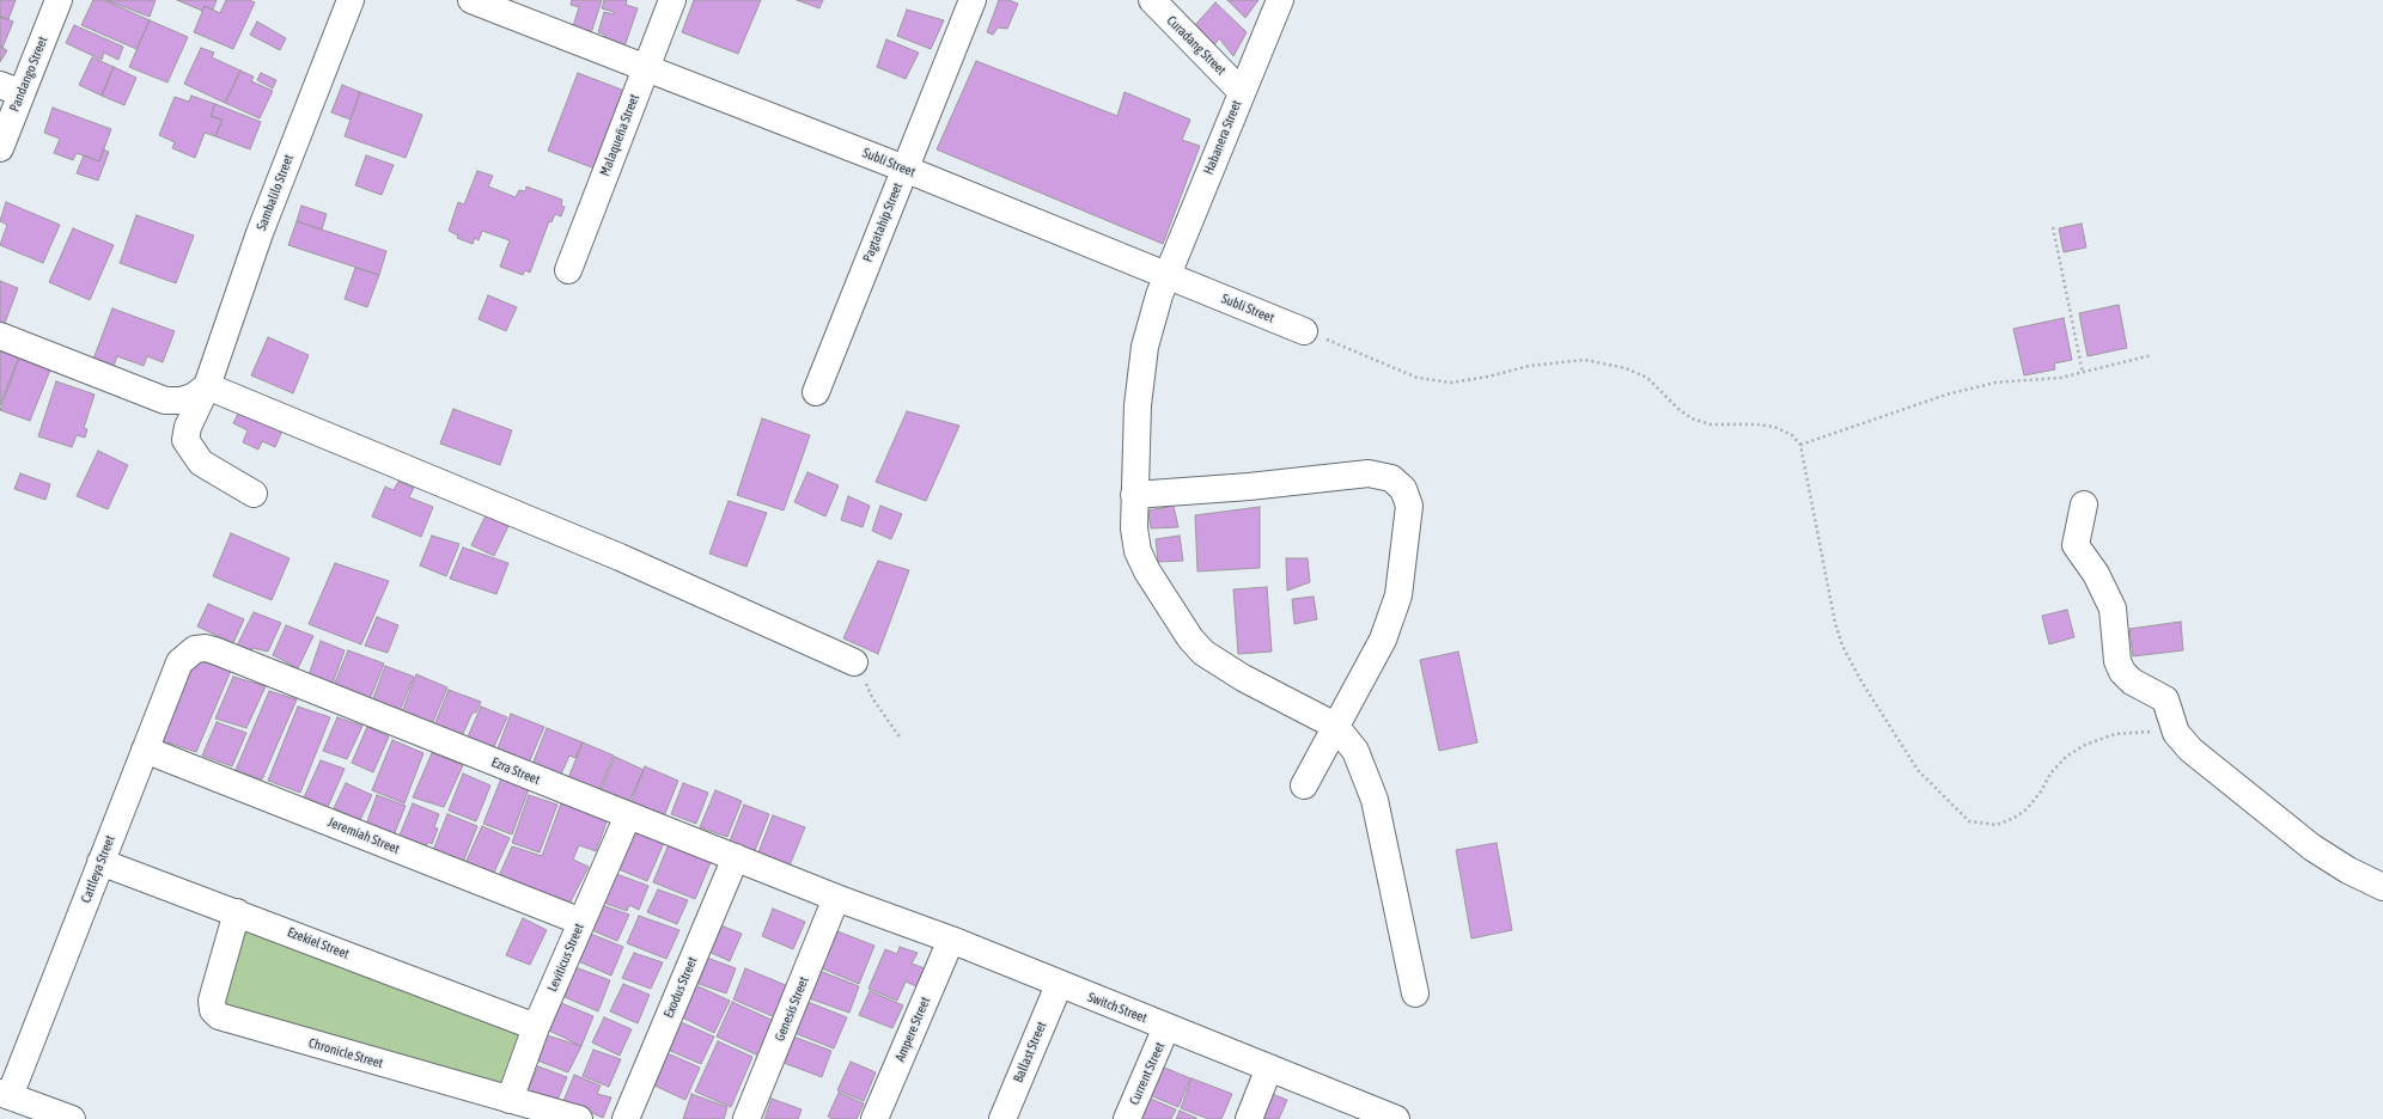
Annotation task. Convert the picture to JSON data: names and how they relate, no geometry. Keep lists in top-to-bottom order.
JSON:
{
  "streets": {
    "street": [
      "Curadang Street",
      "Pandango Street",
      "Malaqueña Street",
      "Habanera Street",
      "Subli Street",
      "Sambalilo Street",
      "Pagtatahip Street",
      "Ezra Street",
      "Jeremiah Street",
      "Cattleya Street",
      "Ezekiel Street",
      "Leviticus Street",
      "Exodus Street",
      "Switch Street",
      "Genesis Street",
      "Ampere Street",
      "Ballast Street",
      "Chronicle Street",
      "Current Street"
    ]
  },
  "crossings": [
    ["Curadang Street", "Habanera Street"],
    ["Malaqueña Street", "Subli Street"],
    ["Habanera Street", "Subli Street"],
    ["Subli Street", "Pagtatahip Street"],
    ["Ezra Street", "Cattleya Street"],
    ["Ezra Street", "Leviticus Street"],
    ["Ezra Street", "Exodus Street"],
    ["Ezra Street", "Switch Street"],
    ["Ezra Street", "Genesis Street"],
    ["Jeremiah Street", "Cattleya Street"],
    ["Jeremiah Street", "Leviticus Street"],
    ["Cattleya Street", "Ezekiel Street"],
    ["Ezekiel Street", "Leviticus Street"],
    ["Ezekiel Street", "Chronicle Street"],
    ["Leviticus Street", "Chronicle Street"],
    ["Switch Street", "Genesis Street"],
    ["Switch Street", "Ampere Street"],
    ["Switch Street", "Ballast Street"],
    ["Switch Street", "Current Street"]
  ]
}
